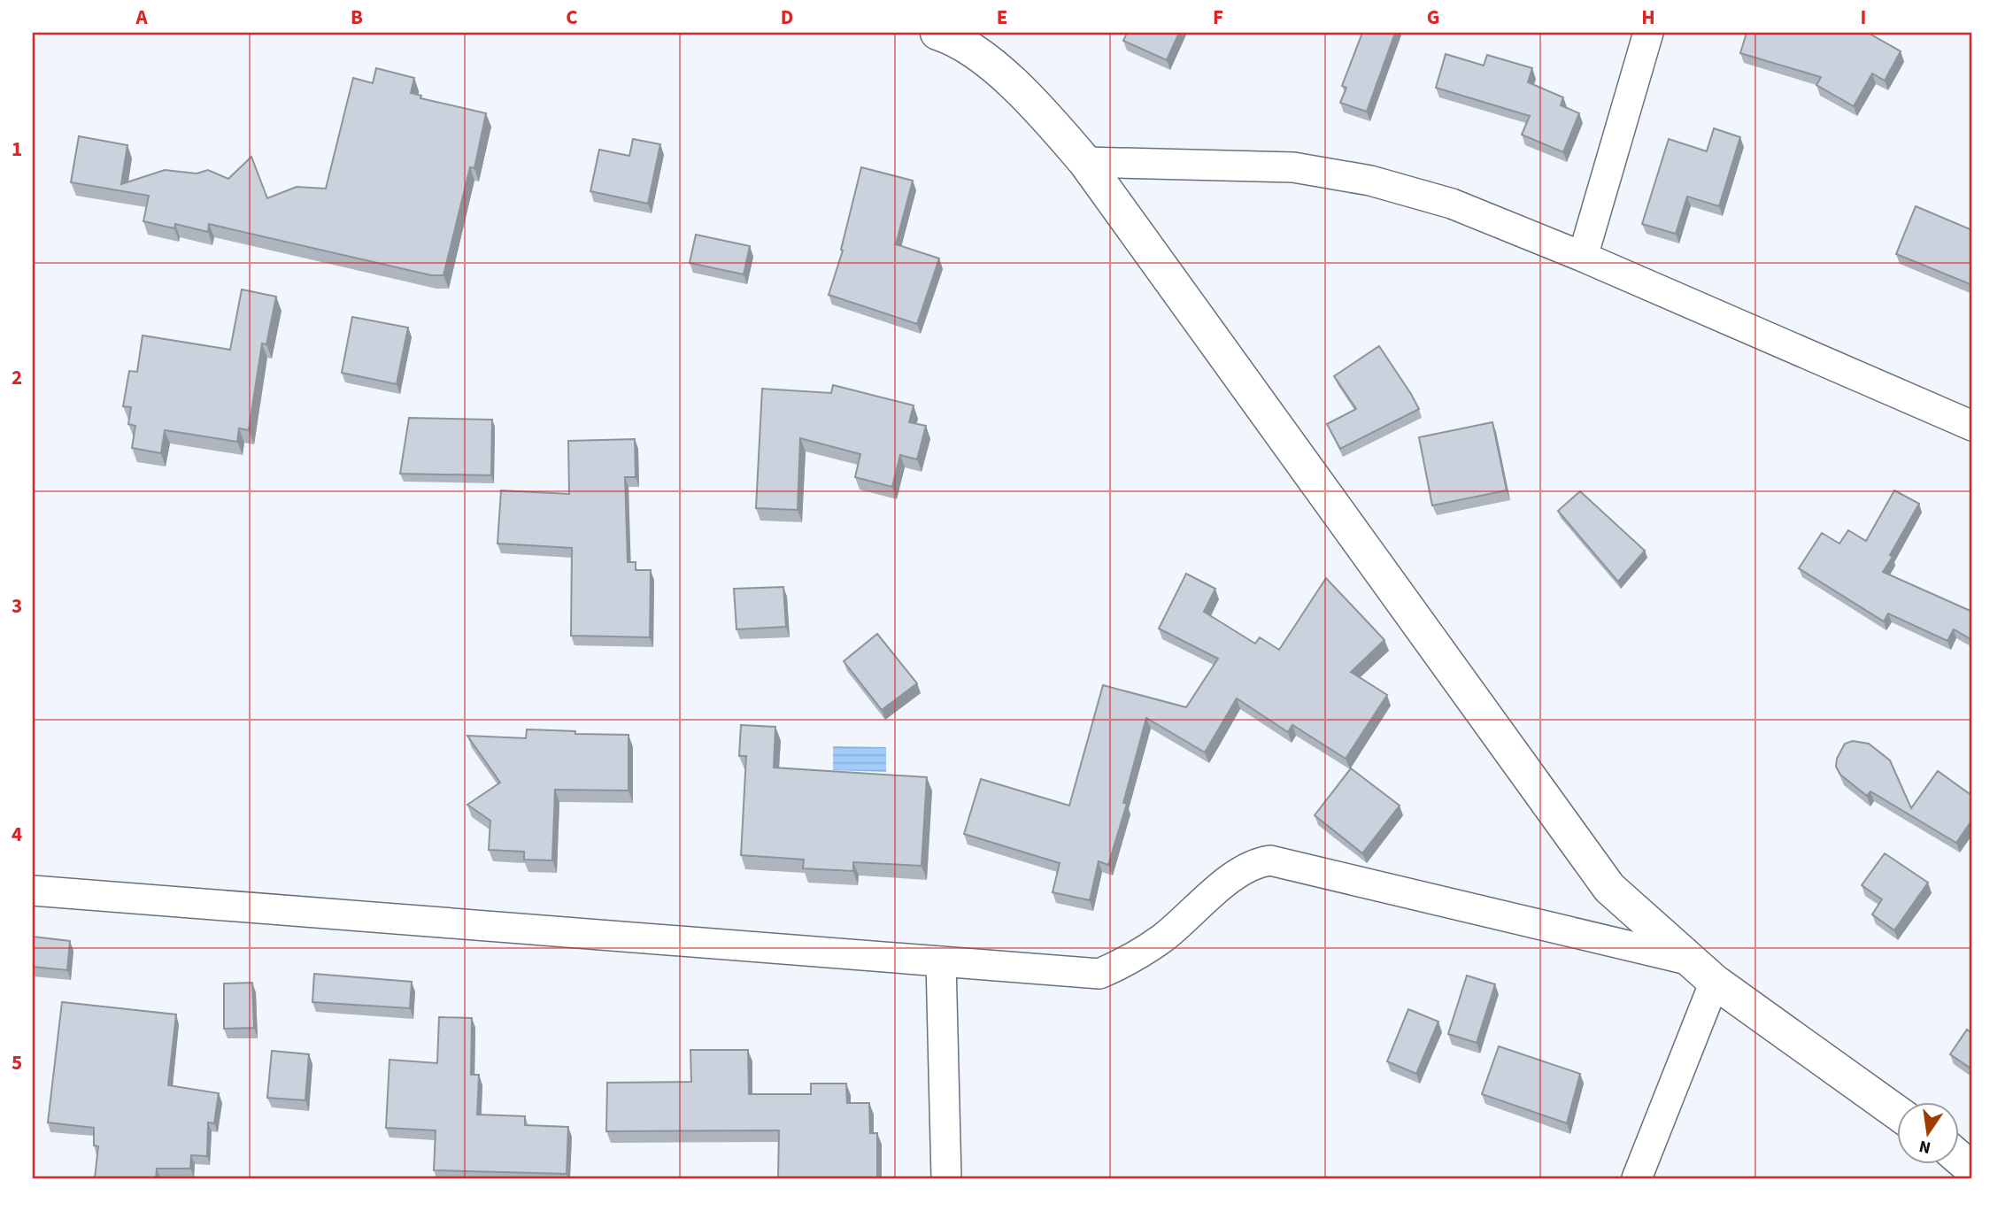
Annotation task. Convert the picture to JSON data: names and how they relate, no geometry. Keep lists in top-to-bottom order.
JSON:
{
  "north": "bottom",
  "grid": {
    "columns": [
      "A",
      "B",
      "C",
      "D",
      "E",
      "F",
      "G",
      "H",
      "I"
    ],
    "rows": [
      "1",
      "2",
      "3",
      "4",
      "5"
    ]
  }
}
